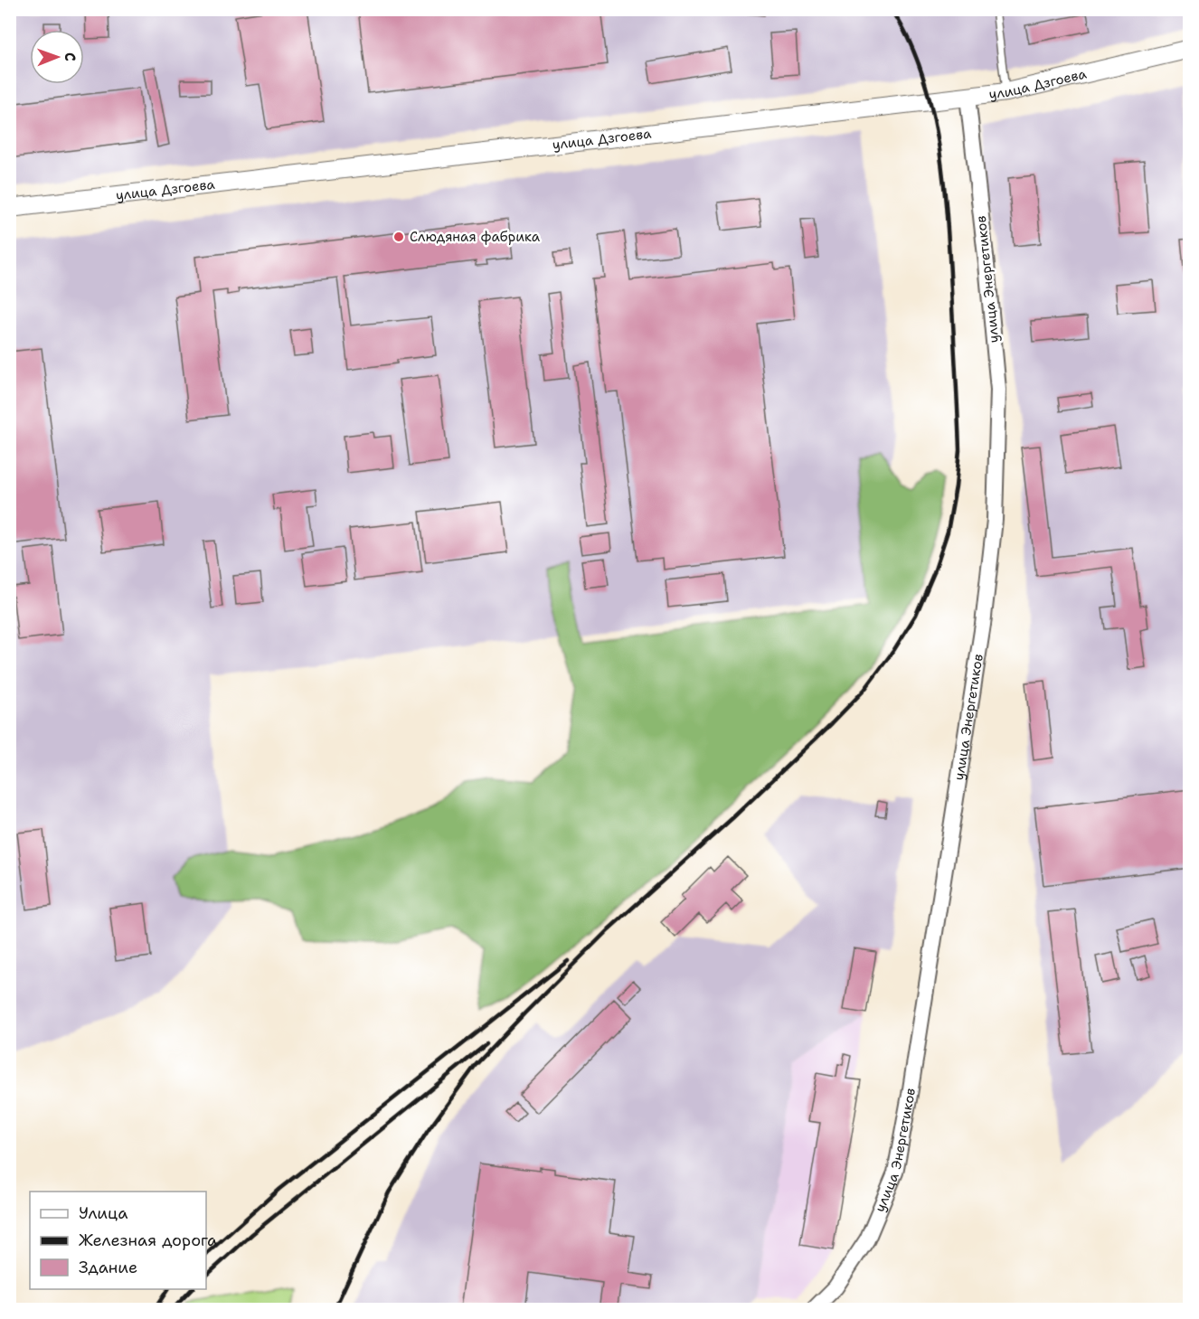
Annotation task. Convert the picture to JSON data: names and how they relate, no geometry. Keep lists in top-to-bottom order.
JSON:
{
  "streets": {
    "main road": ["улица Дзгоева"],
    "street": ["улица Энергетиков"]
  },
  "crossings": [
    ["улица Дзгоева", "улица Энергетиков"]
  ],
  "places": ["Слюдяная фабрика"],
  "legend": ["Улица", "Железная дорога", "Здание"],
  "north": "right"
}
